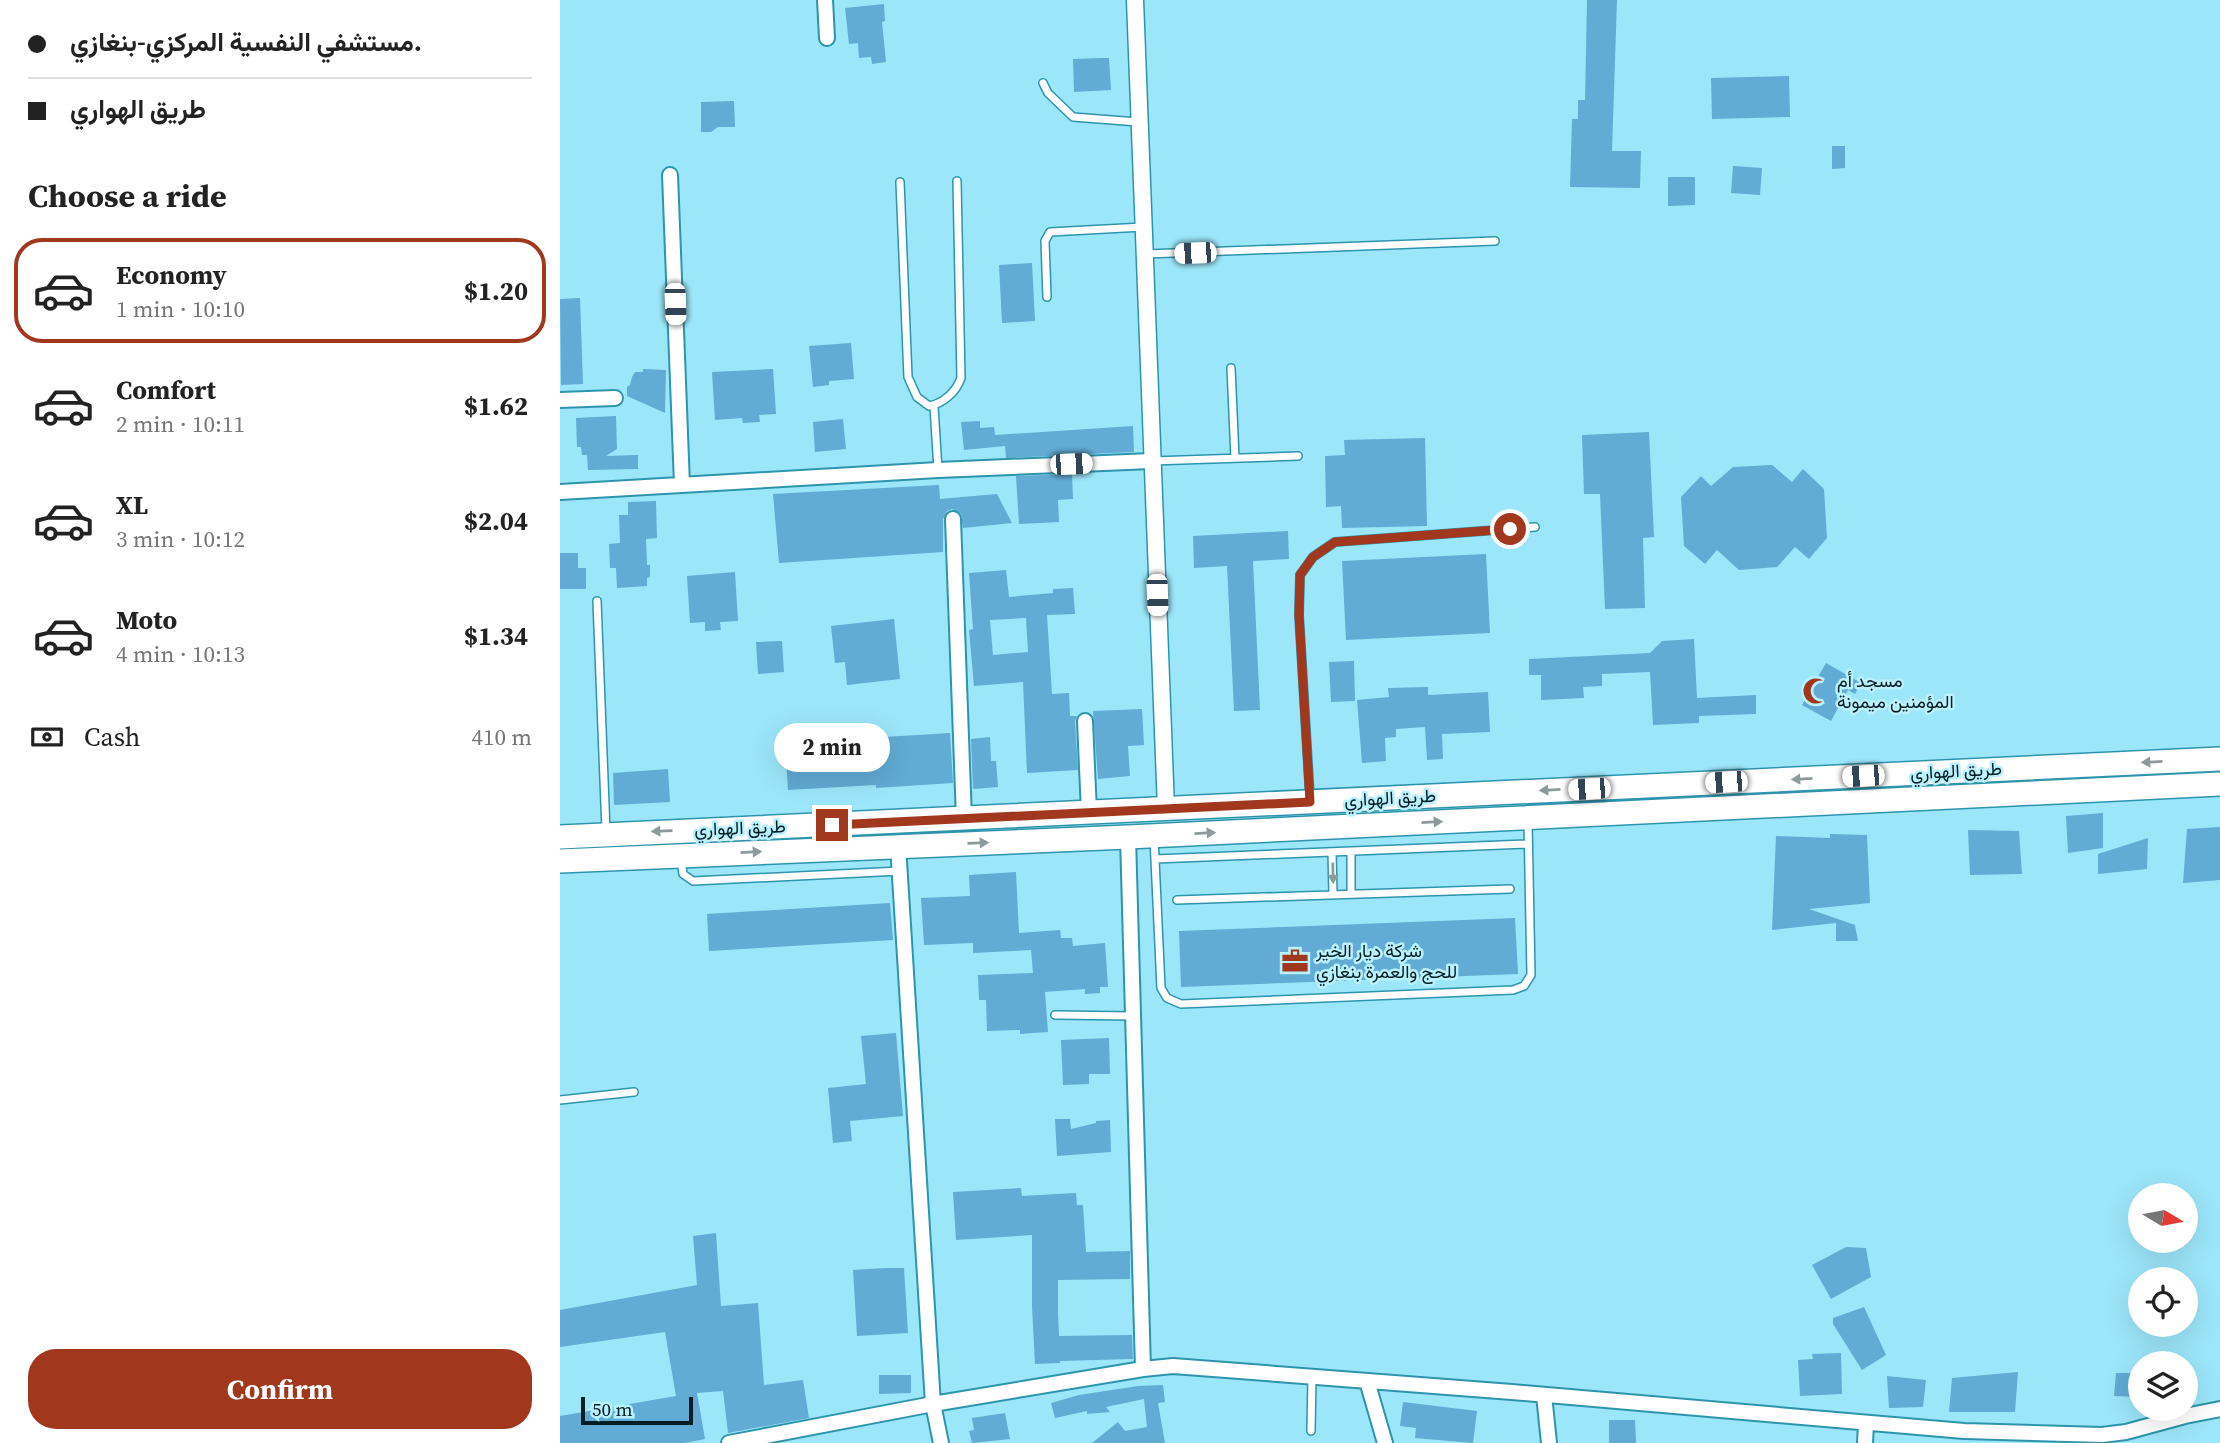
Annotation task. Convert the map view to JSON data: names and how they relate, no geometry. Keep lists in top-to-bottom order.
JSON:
{
  "streets": {
    "highway": ["طريق الهواري"]
  },
  "places": {
    "mosque": ["مسجد أم المؤمنين ميمونة"],
    "office": ["شركة ديار الخير للحج والعمرة بنغازي"]
  },
  "scale_bar": "50 m",
  "north": "right",
  "page": {
    "banner": ["مستشفي النفسية المركزي-بنغازي.", "طريق الهواري"],
    "heading": "Choose a ride",
    "list": [
      {
        "name": "Economy",
        "note": "1 min · 10:10",
        "value": "$1.20"
      },
      {
        "name": "Comfort",
        "note": "2 min · 10:11",
        "value": "$1.62"
      },
      {
        "name": "XL",
        "note": "3 min · 10:12",
        "value": "$2.04"
      },
      {
        "name": "Moto",
        "note": "4 min · 10:13",
        "value": "$1.34"
      }
    ],
    "pay": ["Cash", "410 m"],
    "bubble": "2 min",
    "buttons": "Confirm",
    "scale": "50 m"
  }
}
